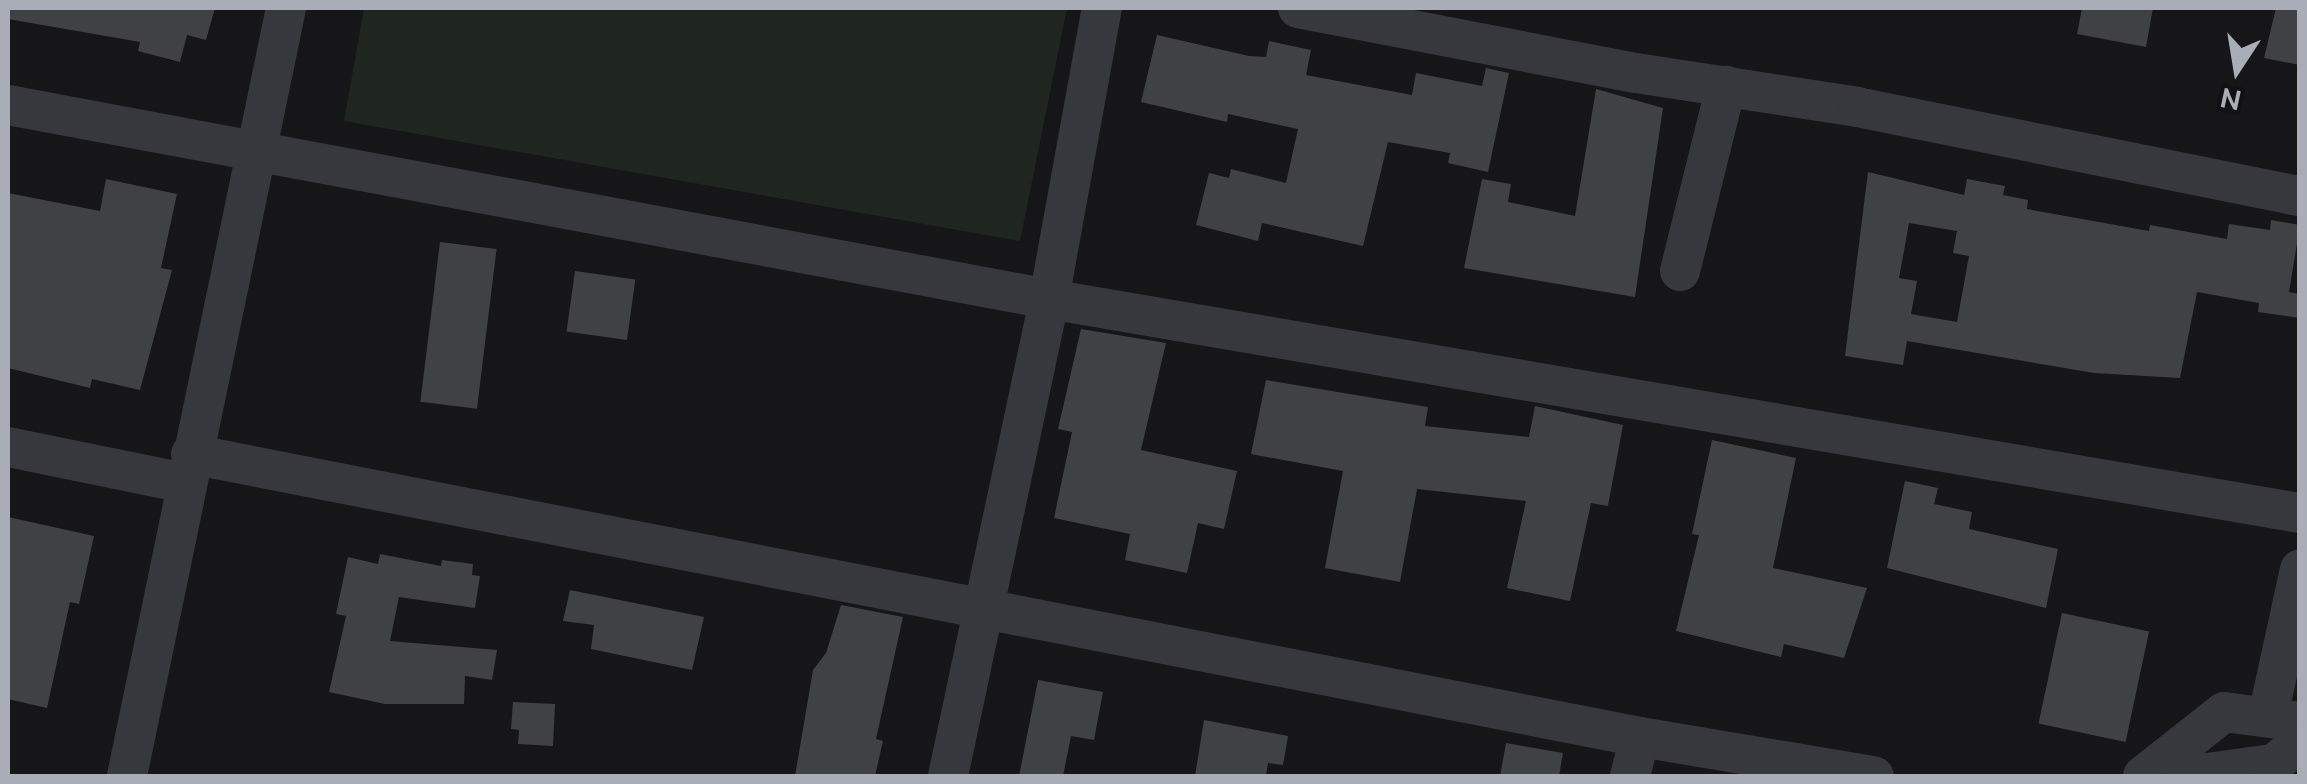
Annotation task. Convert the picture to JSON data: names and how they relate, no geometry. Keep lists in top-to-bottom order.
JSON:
{
  "north": "bottom"
}
